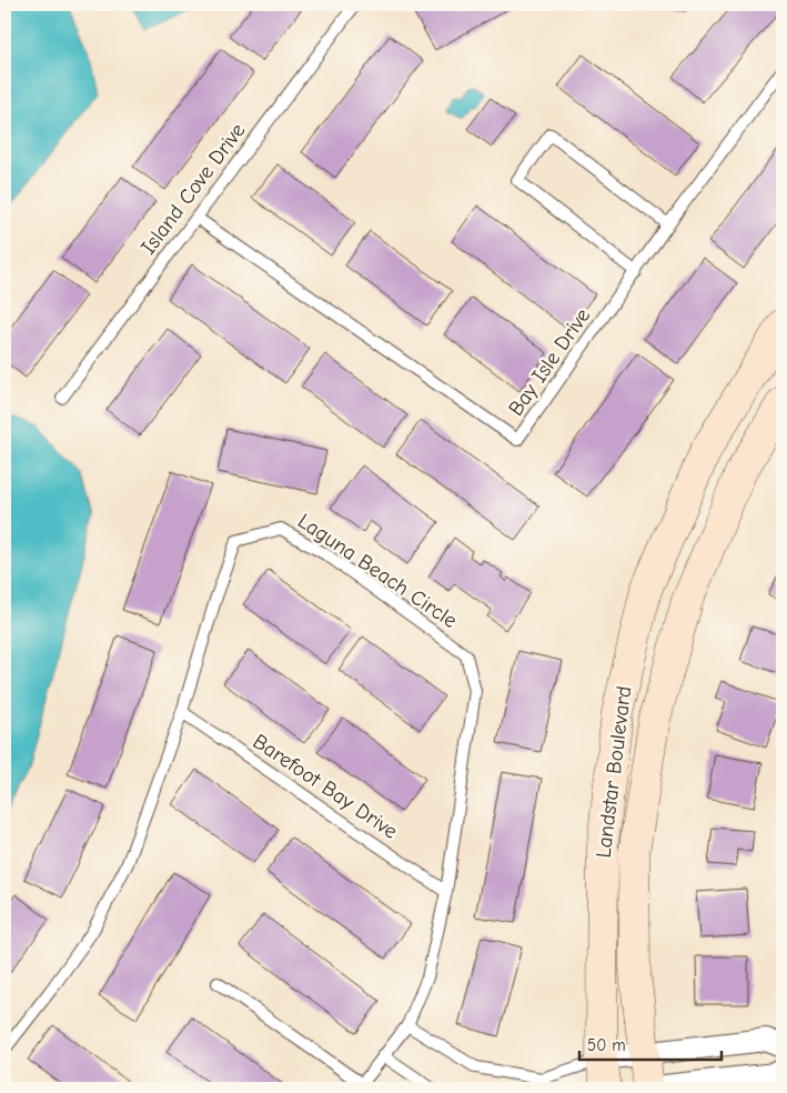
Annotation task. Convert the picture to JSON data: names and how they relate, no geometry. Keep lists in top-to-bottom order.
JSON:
{
  "streets": {
    "main road": ["Landstar Boulevard"],
    "lane": [
      "Island Cove Drive",
      "Bay Isle Drive",
      "Laguna Beach Circle",
      "Barefoot Bay Drive"
    ]
  },
  "crossings": [
    ["Island Cove Drive", "Bay Isle Drive"],
    ["Laguna Beach Circle", "Barefoot Bay Drive"]
  ],
  "scale_bar": "50 m"
}
